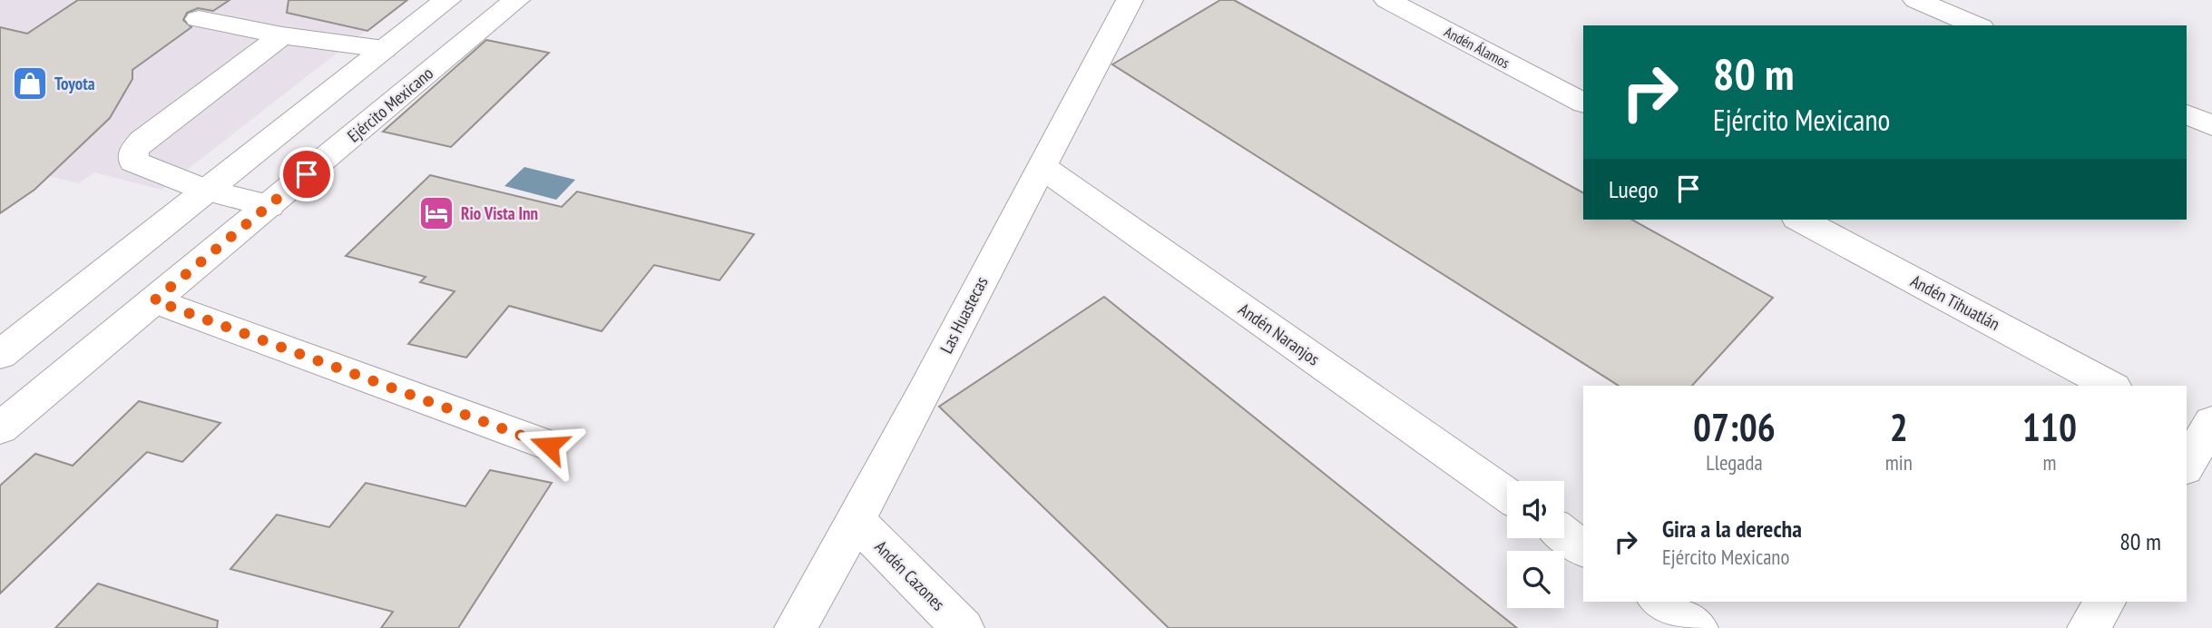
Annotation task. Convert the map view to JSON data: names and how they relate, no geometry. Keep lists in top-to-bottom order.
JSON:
{
  "streets": {
    "main road": [
      "Andén Álamos",
      "Ejército Mexicano",
      "Andén Tihuatlán",
      "Las Huastecas",
      "Andén Naranjos",
      "Andén Cazones"
    ]
  },
  "crossings": [
    ["Las Huastecas", "Andén Naranjos"],
    ["Las Huastecas", "Andén Cazones"]
  ],
  "places": {
    "shop": ["Toyota"],
    "hotel": ["Rio Vista Inn"]
  },
  "page": {
    "turn": ["80 m", "Ejército Mexicano"],
    "then": "Luego",
    "eta": [
      "07:06",
      "Llegada",
      "2",
      "min",
      "110",
      "m"
    ],
    "list": [
      {
        "name": "Gira a la derecha",
        "note": "Ejército Mexicano",
        "value": "80 m"
      }
    ]
  }
}
